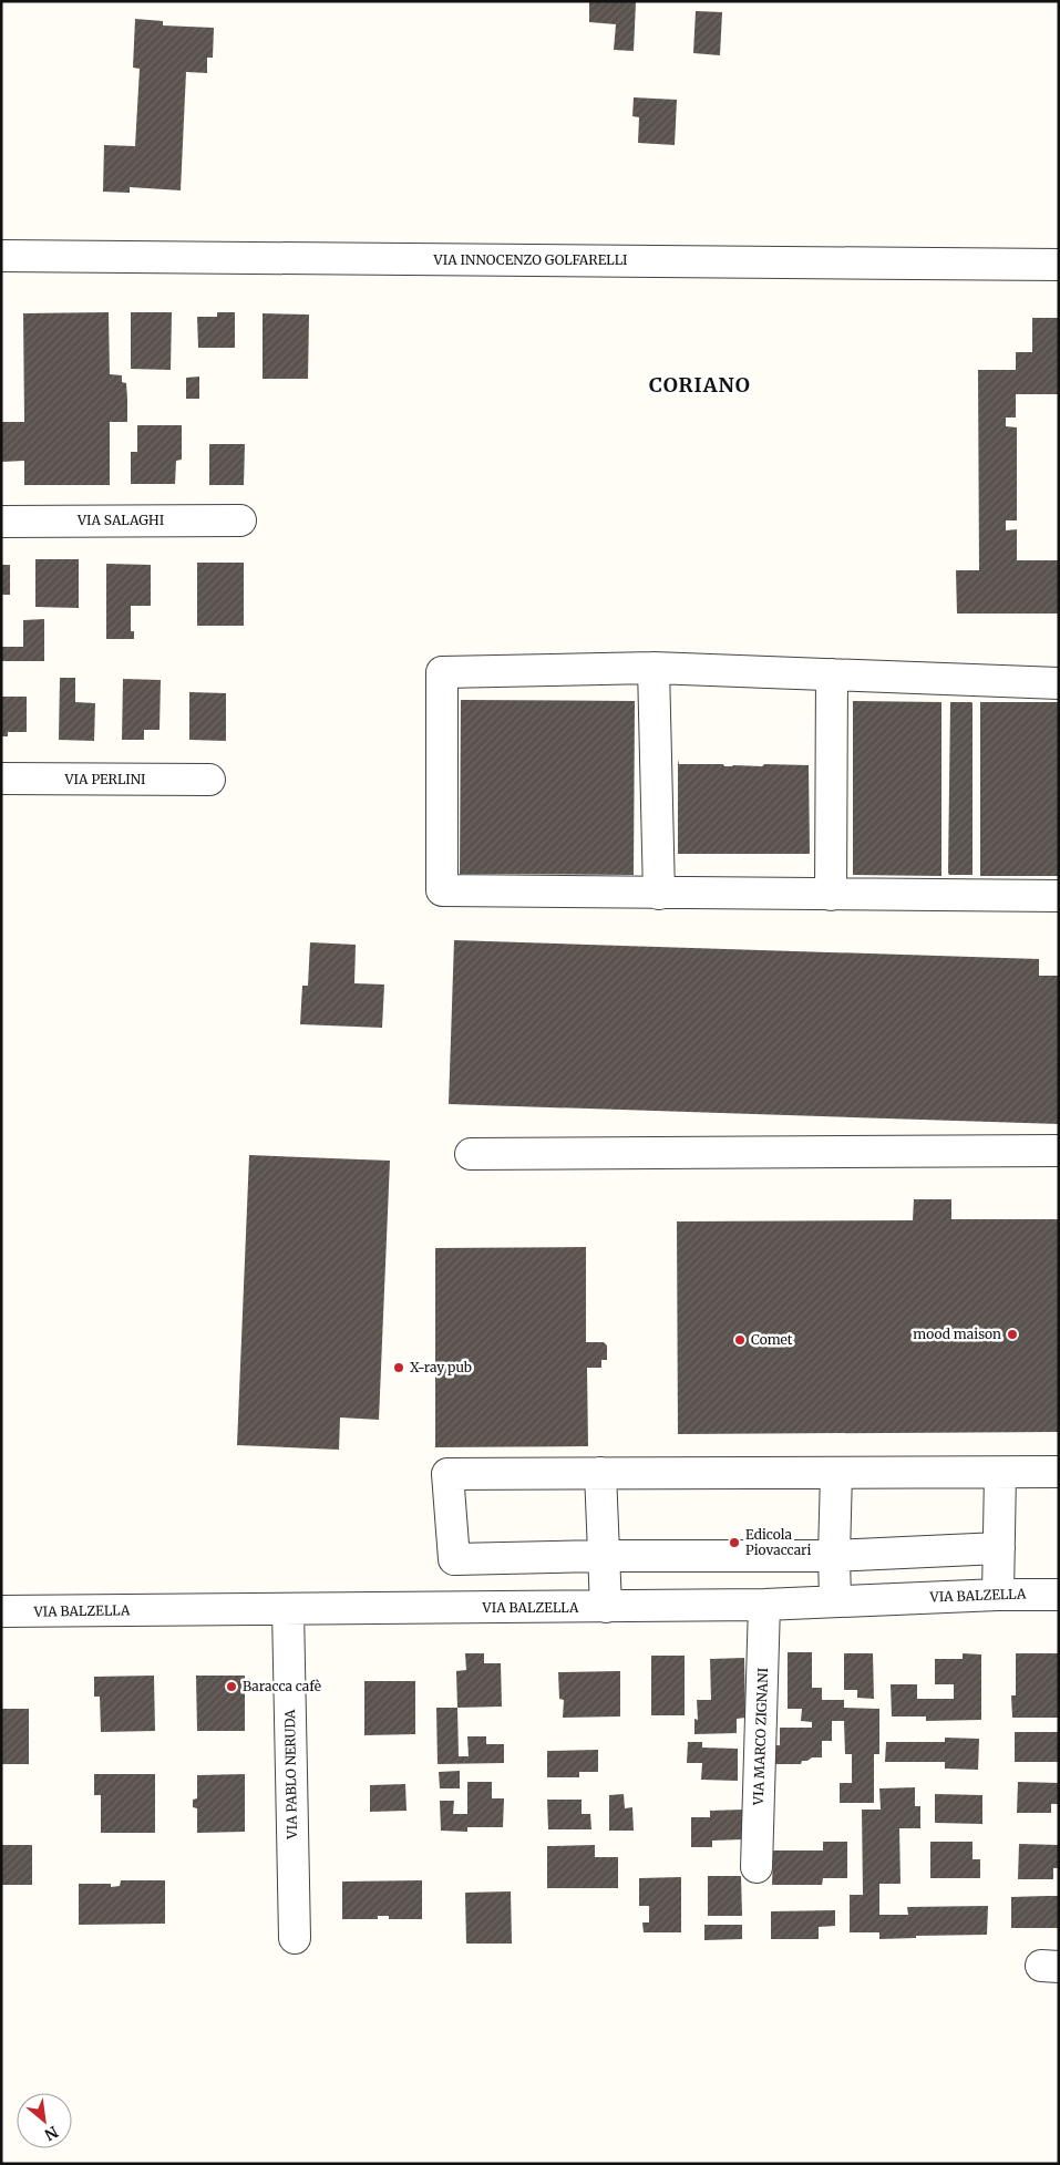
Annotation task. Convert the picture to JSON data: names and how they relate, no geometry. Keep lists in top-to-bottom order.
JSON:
{
  "streets": {
    "street": [
      "VIA INNOCENZO GOLFARELLI",
      "VIA SALAGHI",
      "VIA PERLINI",
      "VIA BALZELLA",
      "VIA MARCO ZIGNANI",
      "VIA PABLO NERUDA"
    ]
  },
  "crossings": [
    ["VIA BALZELLA", "VIA MARCO ZIGNANI"],
    ["VIA BALZELLA", "VIA PABLO NERUDA"]
  ],
  "districts": ["CORIANO"],
  "places": [
    "mood maison",
    "Comet",
    "X-ray pub",
    "Edicola Piovaccari",
    "Baracca cafè"
  ],
  "north": "bottom right"
}
